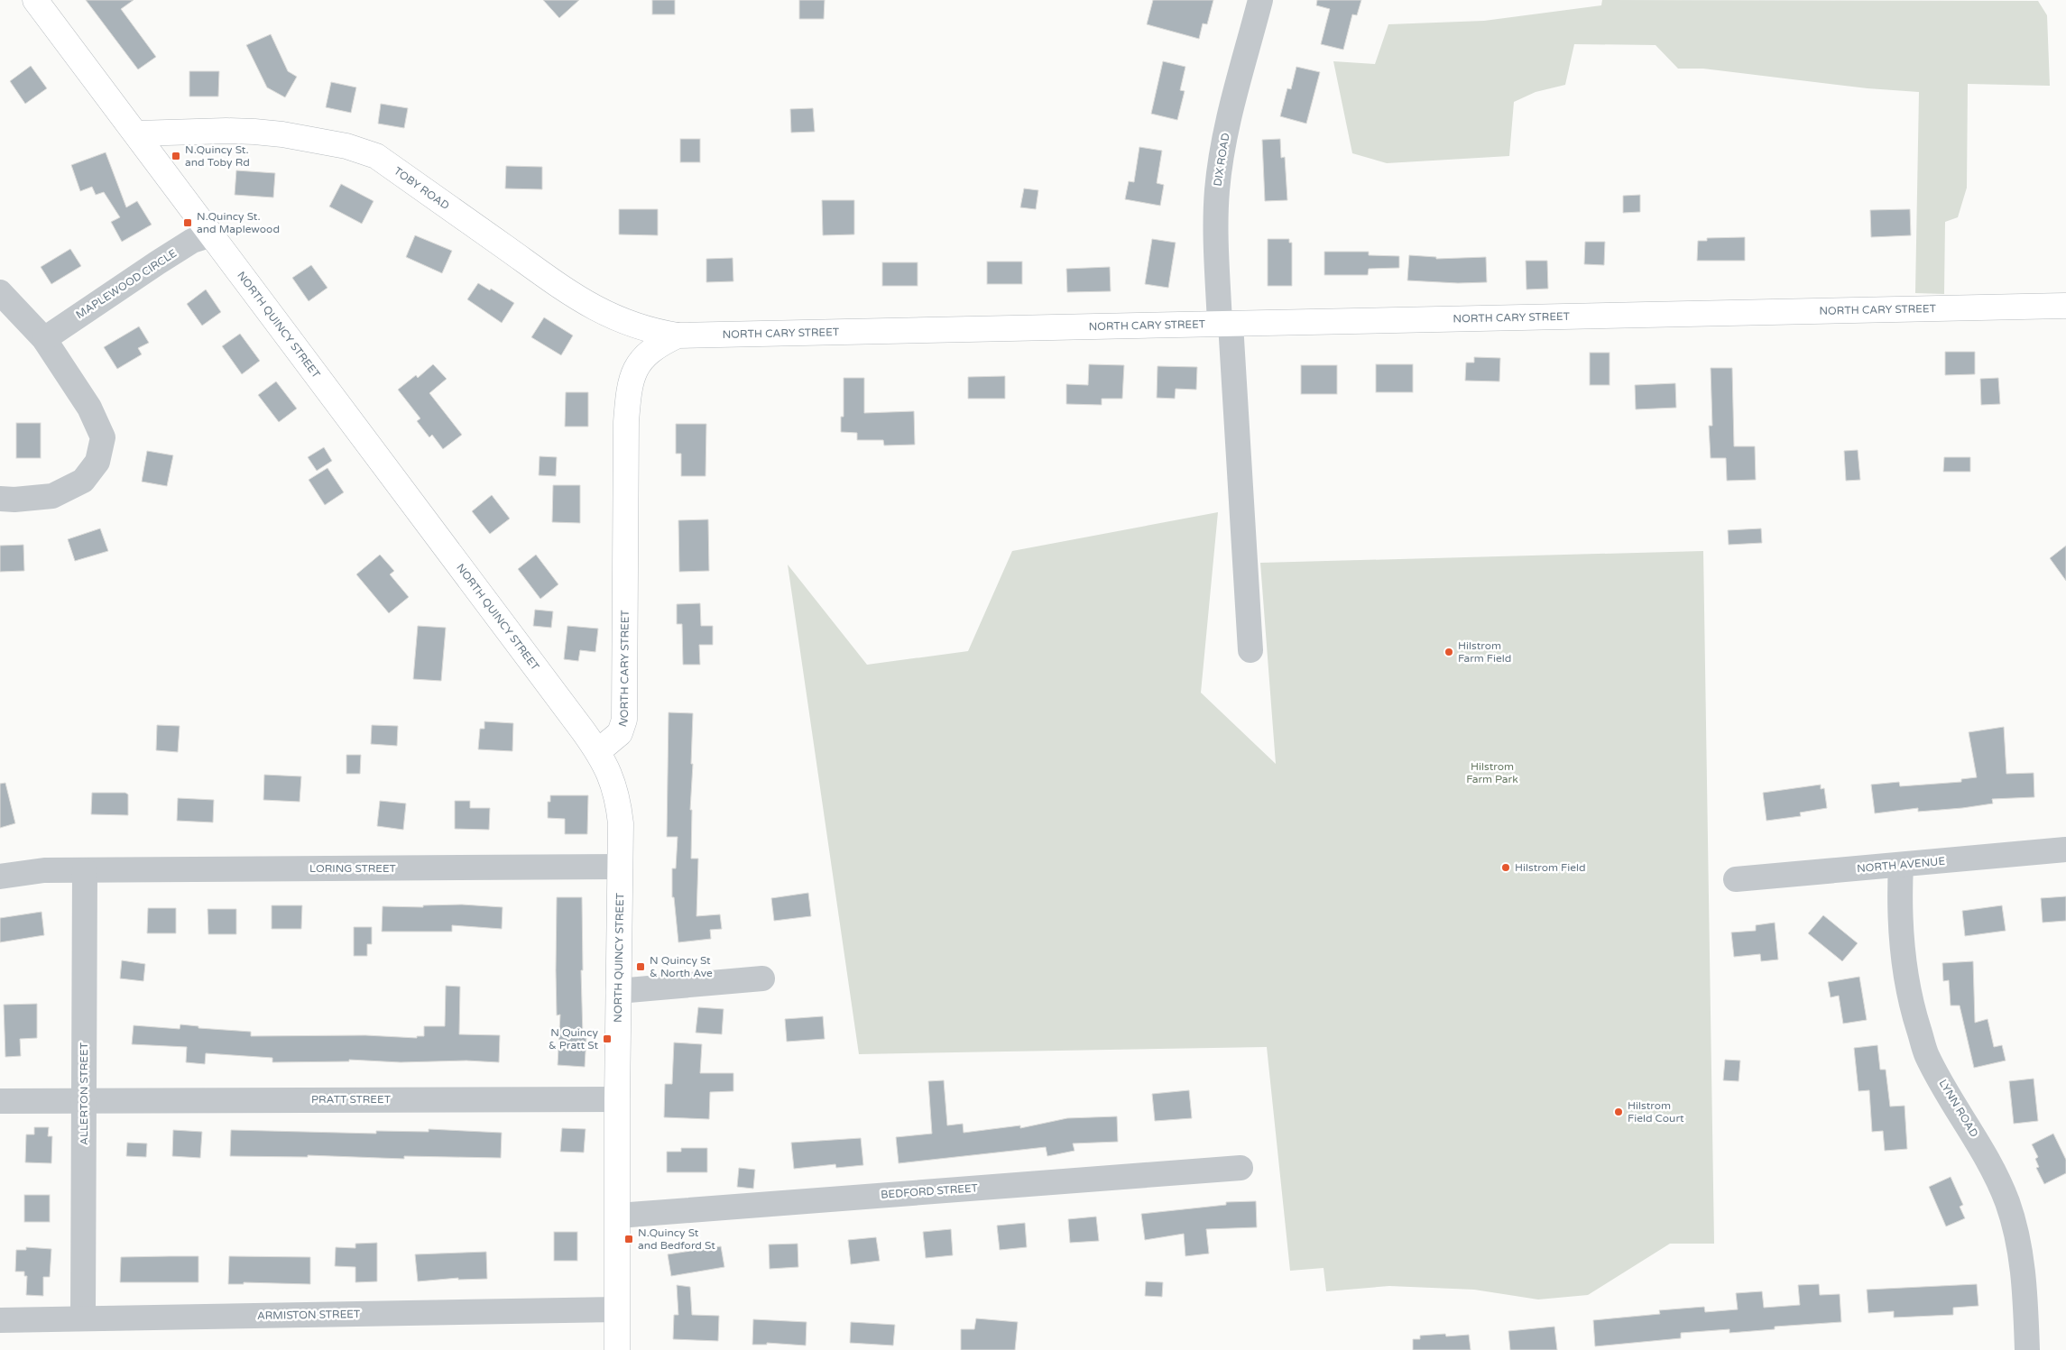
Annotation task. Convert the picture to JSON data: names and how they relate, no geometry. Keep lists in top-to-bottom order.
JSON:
{
  "streets": {
    "main road": ["TOBY ROAD", "NORTH CARY STREET", "NORTH QUINCY STREET"],
    "street": [
      "DIX ROAD",
      "MAPLEWOOD CIRCLE",
      "NORTH AVENUE",
      "LORING STREET",
      "ALLERTON STREET",
      "PRATT STREET",
      "LYNN ROAD",
      "BEDFORD STREET",
      "ARMISTON STREET"
    ]
  },
  "crossings": [
    ["DIX ROAD", "NORTH CARY STREET"],
    ["TOBY ROAD", "NORTH CARY STREET"],
    ["TOBY ROAD", "NORTH QUINCY STREET"],
    ["MAPLEWOOD CIRCLE", "NORTH QUINCY STREET"],
    ["NORTH CARY STREET", "NORTH QUINCY STREET"],
    ["NORTH QUINCY STREET", "LORING STREET"],
    ["NORTH QUINCY STREET", "PRATT STREET"],
    ["NORTH QUINCY STREET", "BEDFORD STREET"],
    ["NORTH QUINCY STREET", "ARMISTON STREET"],
    ["NORTH AVENUE", "LYNN ROAD"],
    ["LORING STREET", "ALLERTON STREET"],
    ["ALLERTON STREET", "PRATT STREET"],
    ["ALLERTON STREET", "ARMISTON STREET"]
  ],
  "parks": ["Hilstrom Farm Park"],
  "places": {
    "transit": [
      "N.Quincy St. and Toby Rd",
      "N.Quincy St. and Maplewood",
      "N Quincy St & North Ave",
      "N Quincy & Pratt St",
      "N.Quincy St and Bedford St"
    ],
    "other": ["Hilstrom Farm Field", "Hilstrom Field", "Hilstrom Field Court"]
  }
}
